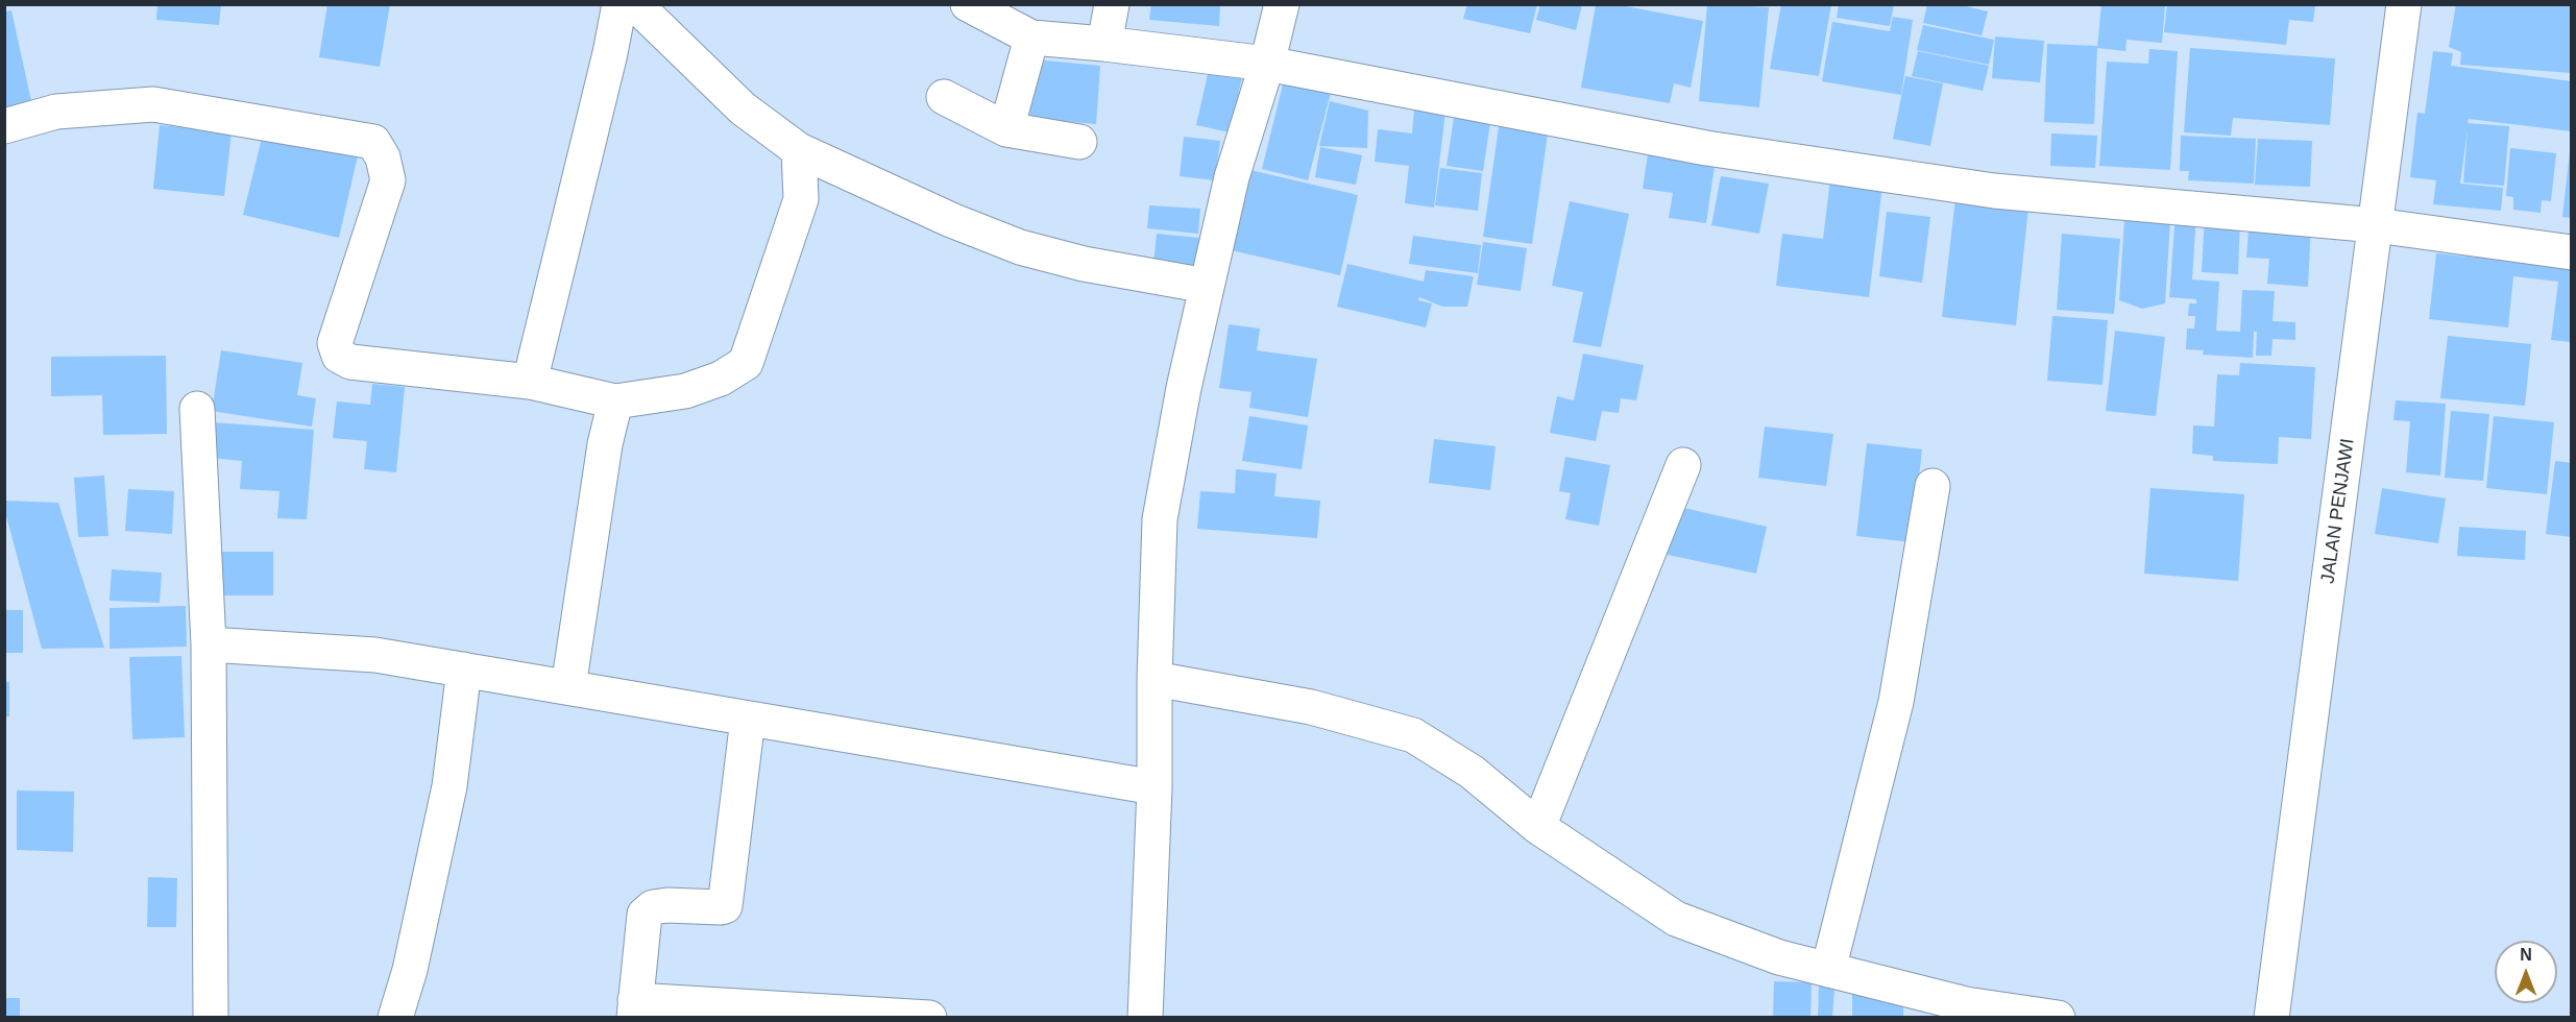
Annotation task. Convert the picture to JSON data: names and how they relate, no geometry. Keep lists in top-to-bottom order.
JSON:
{
  "streets": {
    "street": ["JALAN PENJAWI"]
  },
  "north": "top"
}
